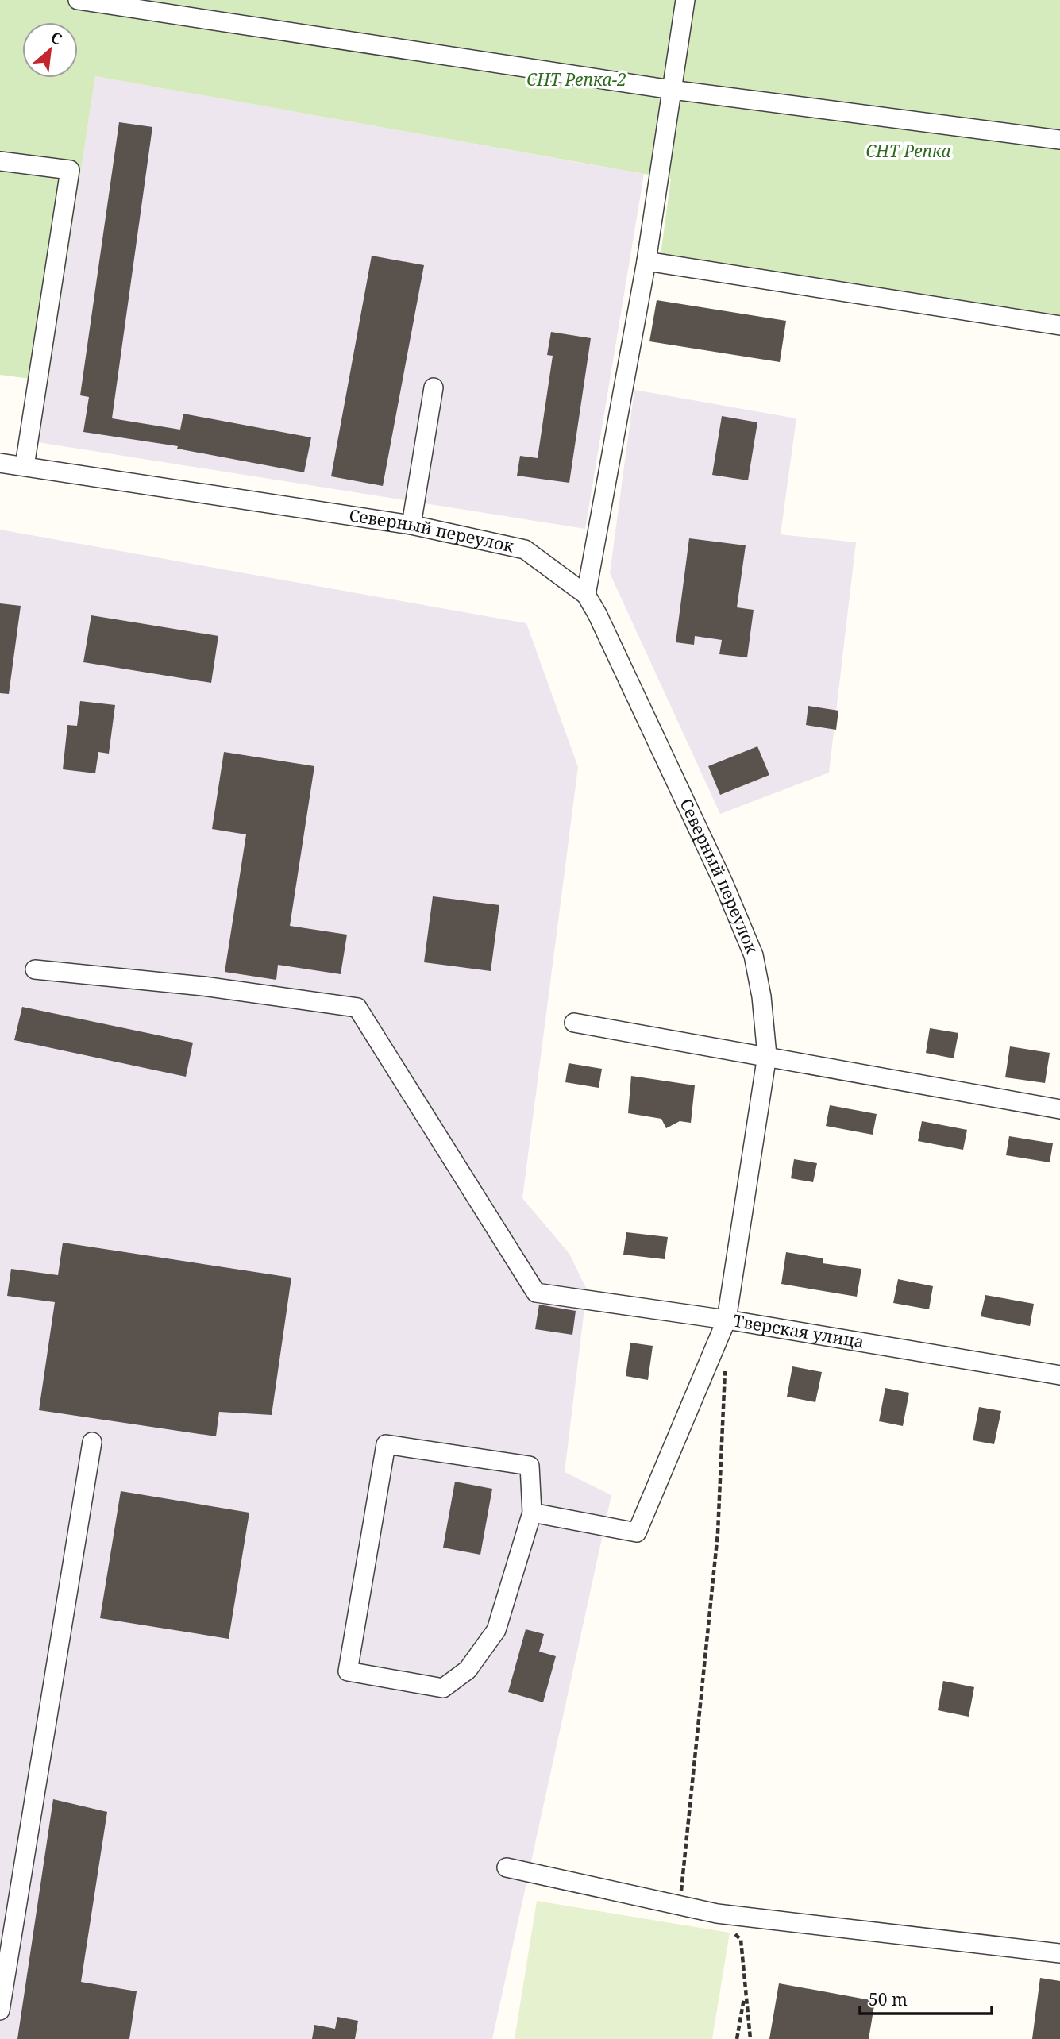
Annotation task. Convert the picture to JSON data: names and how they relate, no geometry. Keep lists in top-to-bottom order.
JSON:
{
  "streets": {
    "street": ["Северный переулок", "Тверская улица"]
  },
  "crossings": [
    ["Северный переулок", "Тверская улица"]
  ],
  "parks": ["СНТ Репка-2", "СНТ Репка"],
  "scale_bar": "50 m",
  "north": "top right"
}
